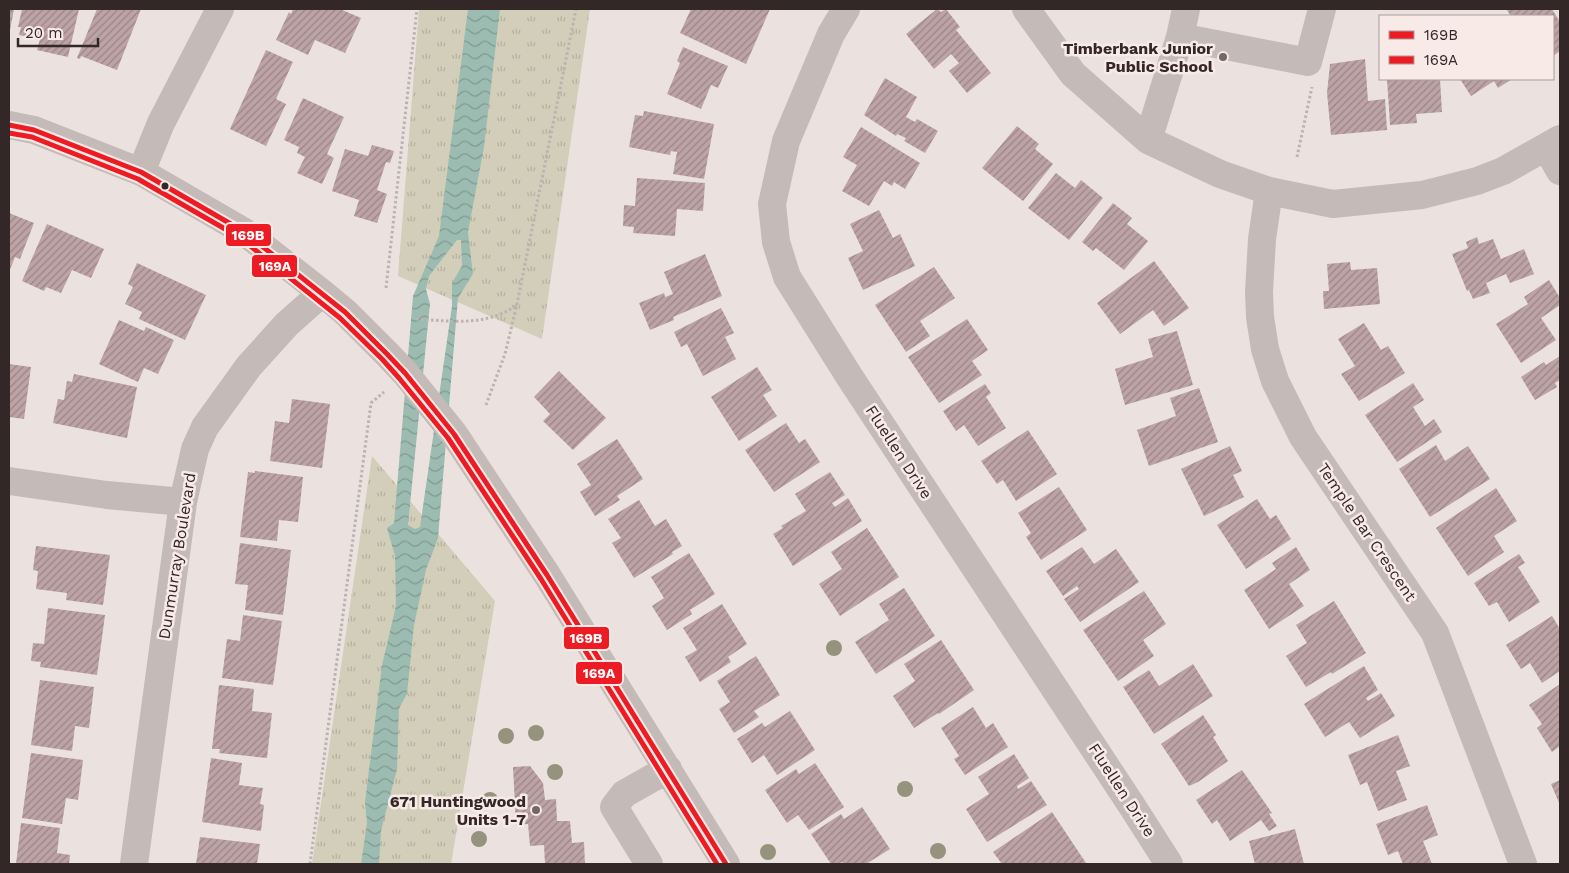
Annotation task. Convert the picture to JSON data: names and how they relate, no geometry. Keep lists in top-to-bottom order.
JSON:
{
  "streets": {
    "street": ["Fluellen Drive", "Temple Bar Crescent", "Dunmurray Boulevard"]
  },
  "places": ["Timberbank Junior Public School", "671 Huntingwood Units 1-7"],
  "lines": ["transit line 169B", "transit line 169A"],
  "legend": ["169B", "169A"],
  "scale_bar": "20 m"
}
